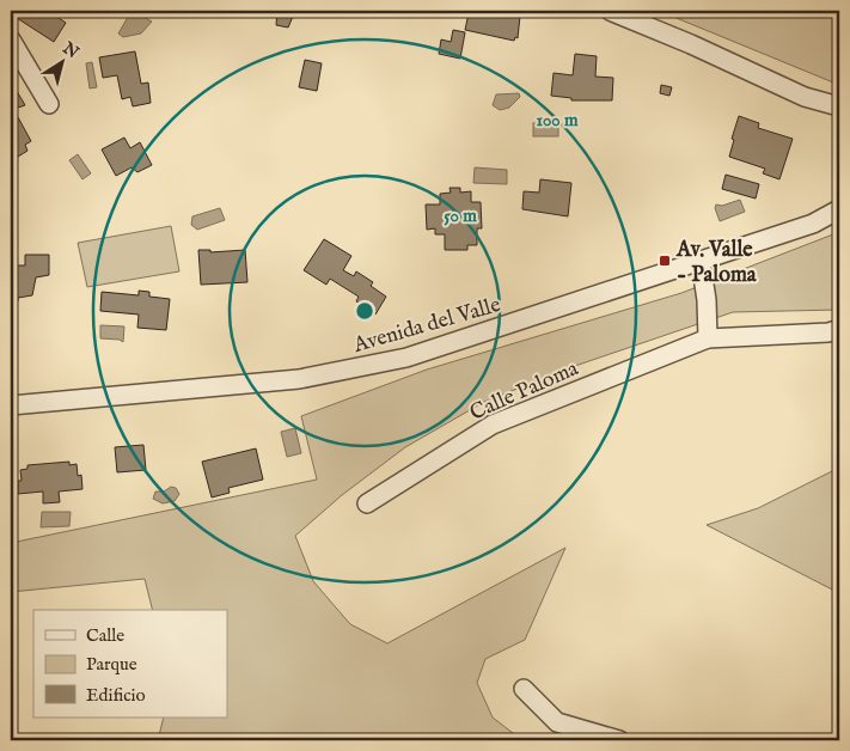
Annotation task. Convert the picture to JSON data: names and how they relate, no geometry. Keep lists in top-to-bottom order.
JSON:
{
  "streets": {
    "street": ["Avenida del Valle", "Calle Paloma"]
  },
  "places": {
    "transit": ["Av. Valle - Paloma"]
  },
  "legend": ["Calle", "Parque", "Edificio"],
  "north": "top right",
  "rings": ["100 m", "50 m"]
}
